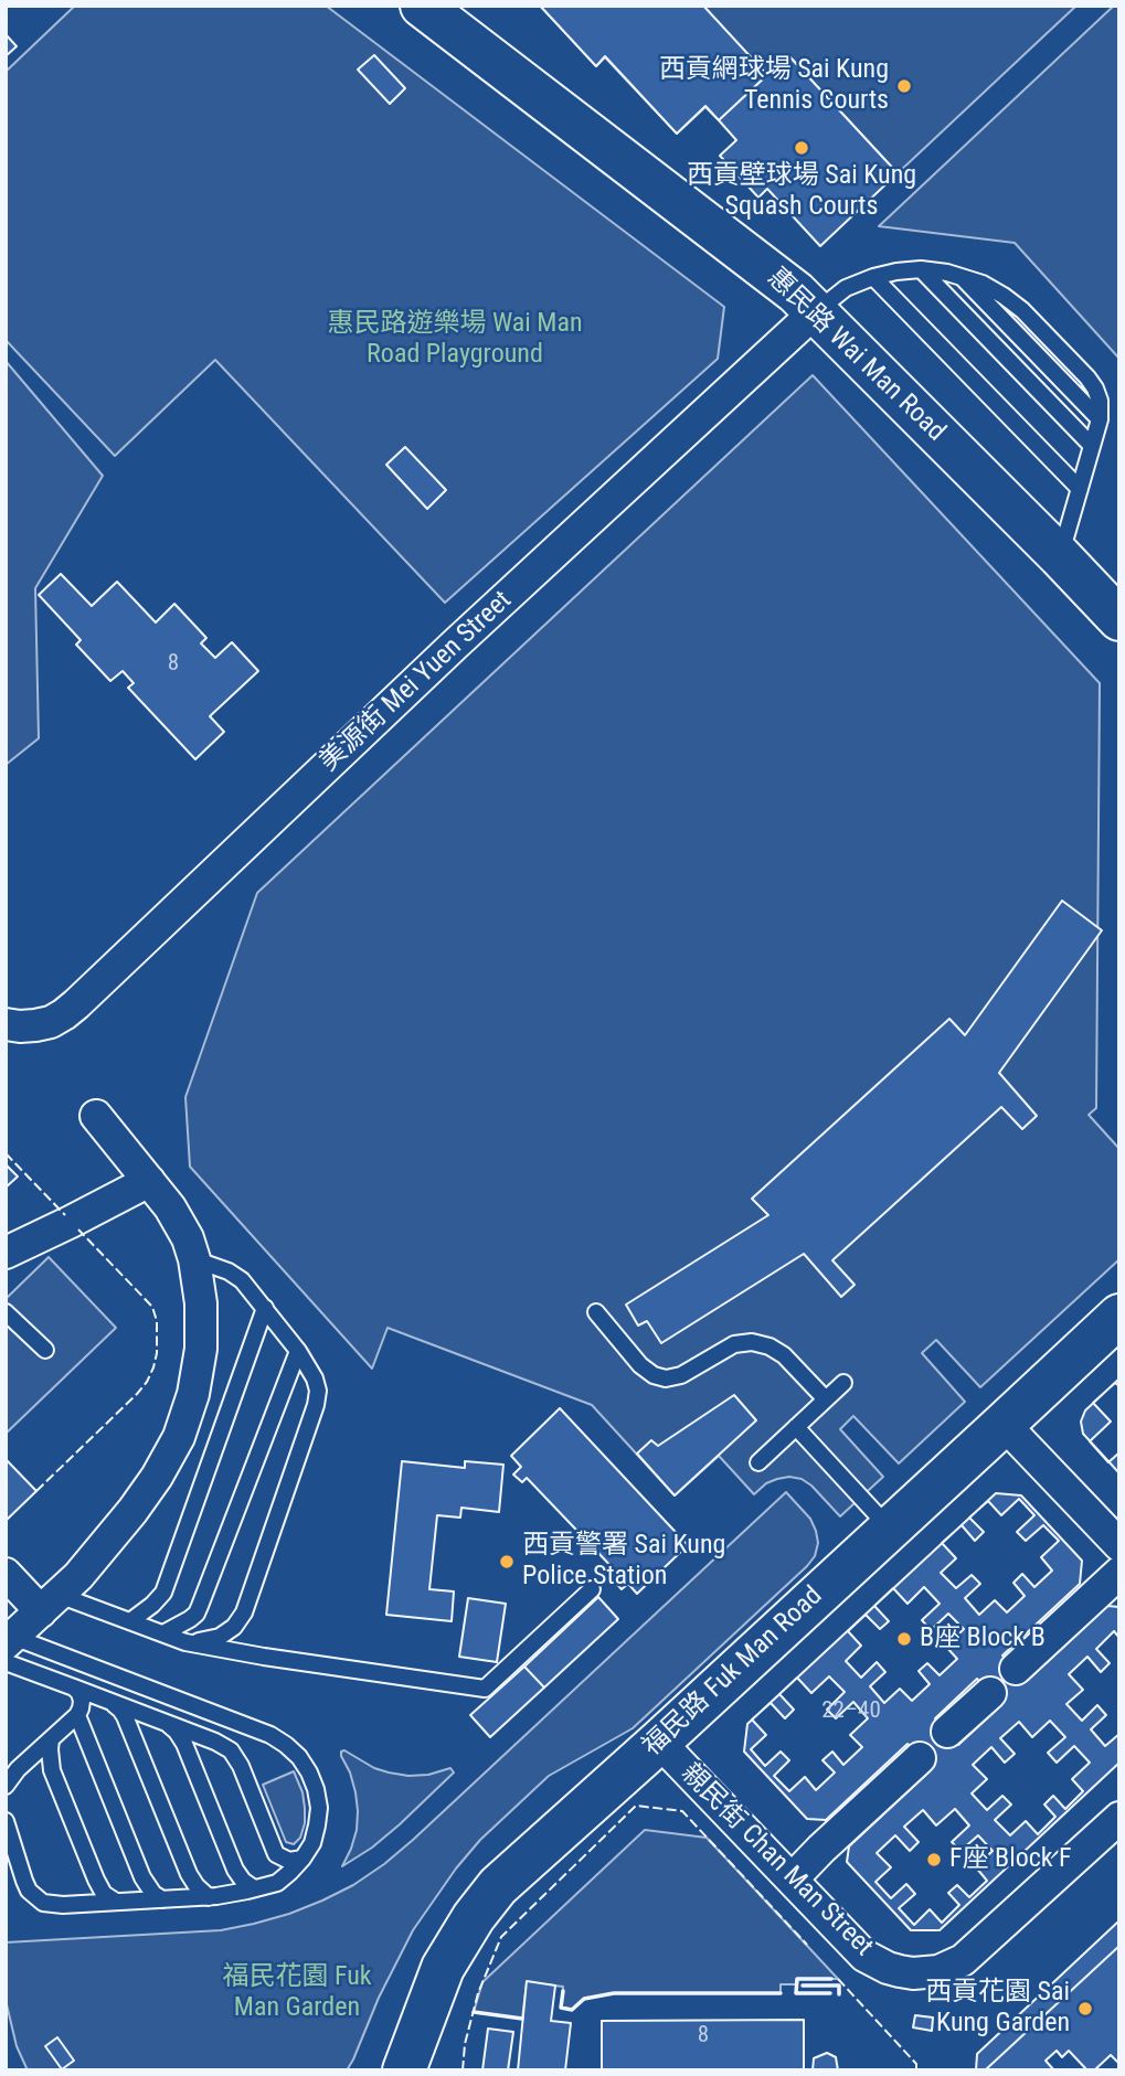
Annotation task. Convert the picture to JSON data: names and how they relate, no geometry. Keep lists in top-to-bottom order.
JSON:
{
  "streets": {
    "street": [
      "惠民路 Wai Man Road",
      "美源街 Mei Yuen Street",
      "福民路 Fuk Man Road",
      "親民街 Chan Man Street"
    ]
  },
  "crossings": [
    ["惠民路 Wai Man Road", "美源街 Mei Yuen Street"],
    ["福民路 Fuk Man Road", "親民街 Chan Man Street"]
  ],
  "parks": ["惠民路遊樂場 Wai Man Road Playground", "福民花園 Fuk Man Garden"],
  "places": [
    "西貢網球場 Sai Kung Tennis Courts",
    "西貢壁球場 Sai Kung Squash Courts",
    "西貢警署 Sai Kung Police Station",
    "B座 Block B",
    "F座 Block F",
    "西貢花園 Sai Kung Garden"
  ],
  "house_numbers": ["8", "22–40", "8"]
}
